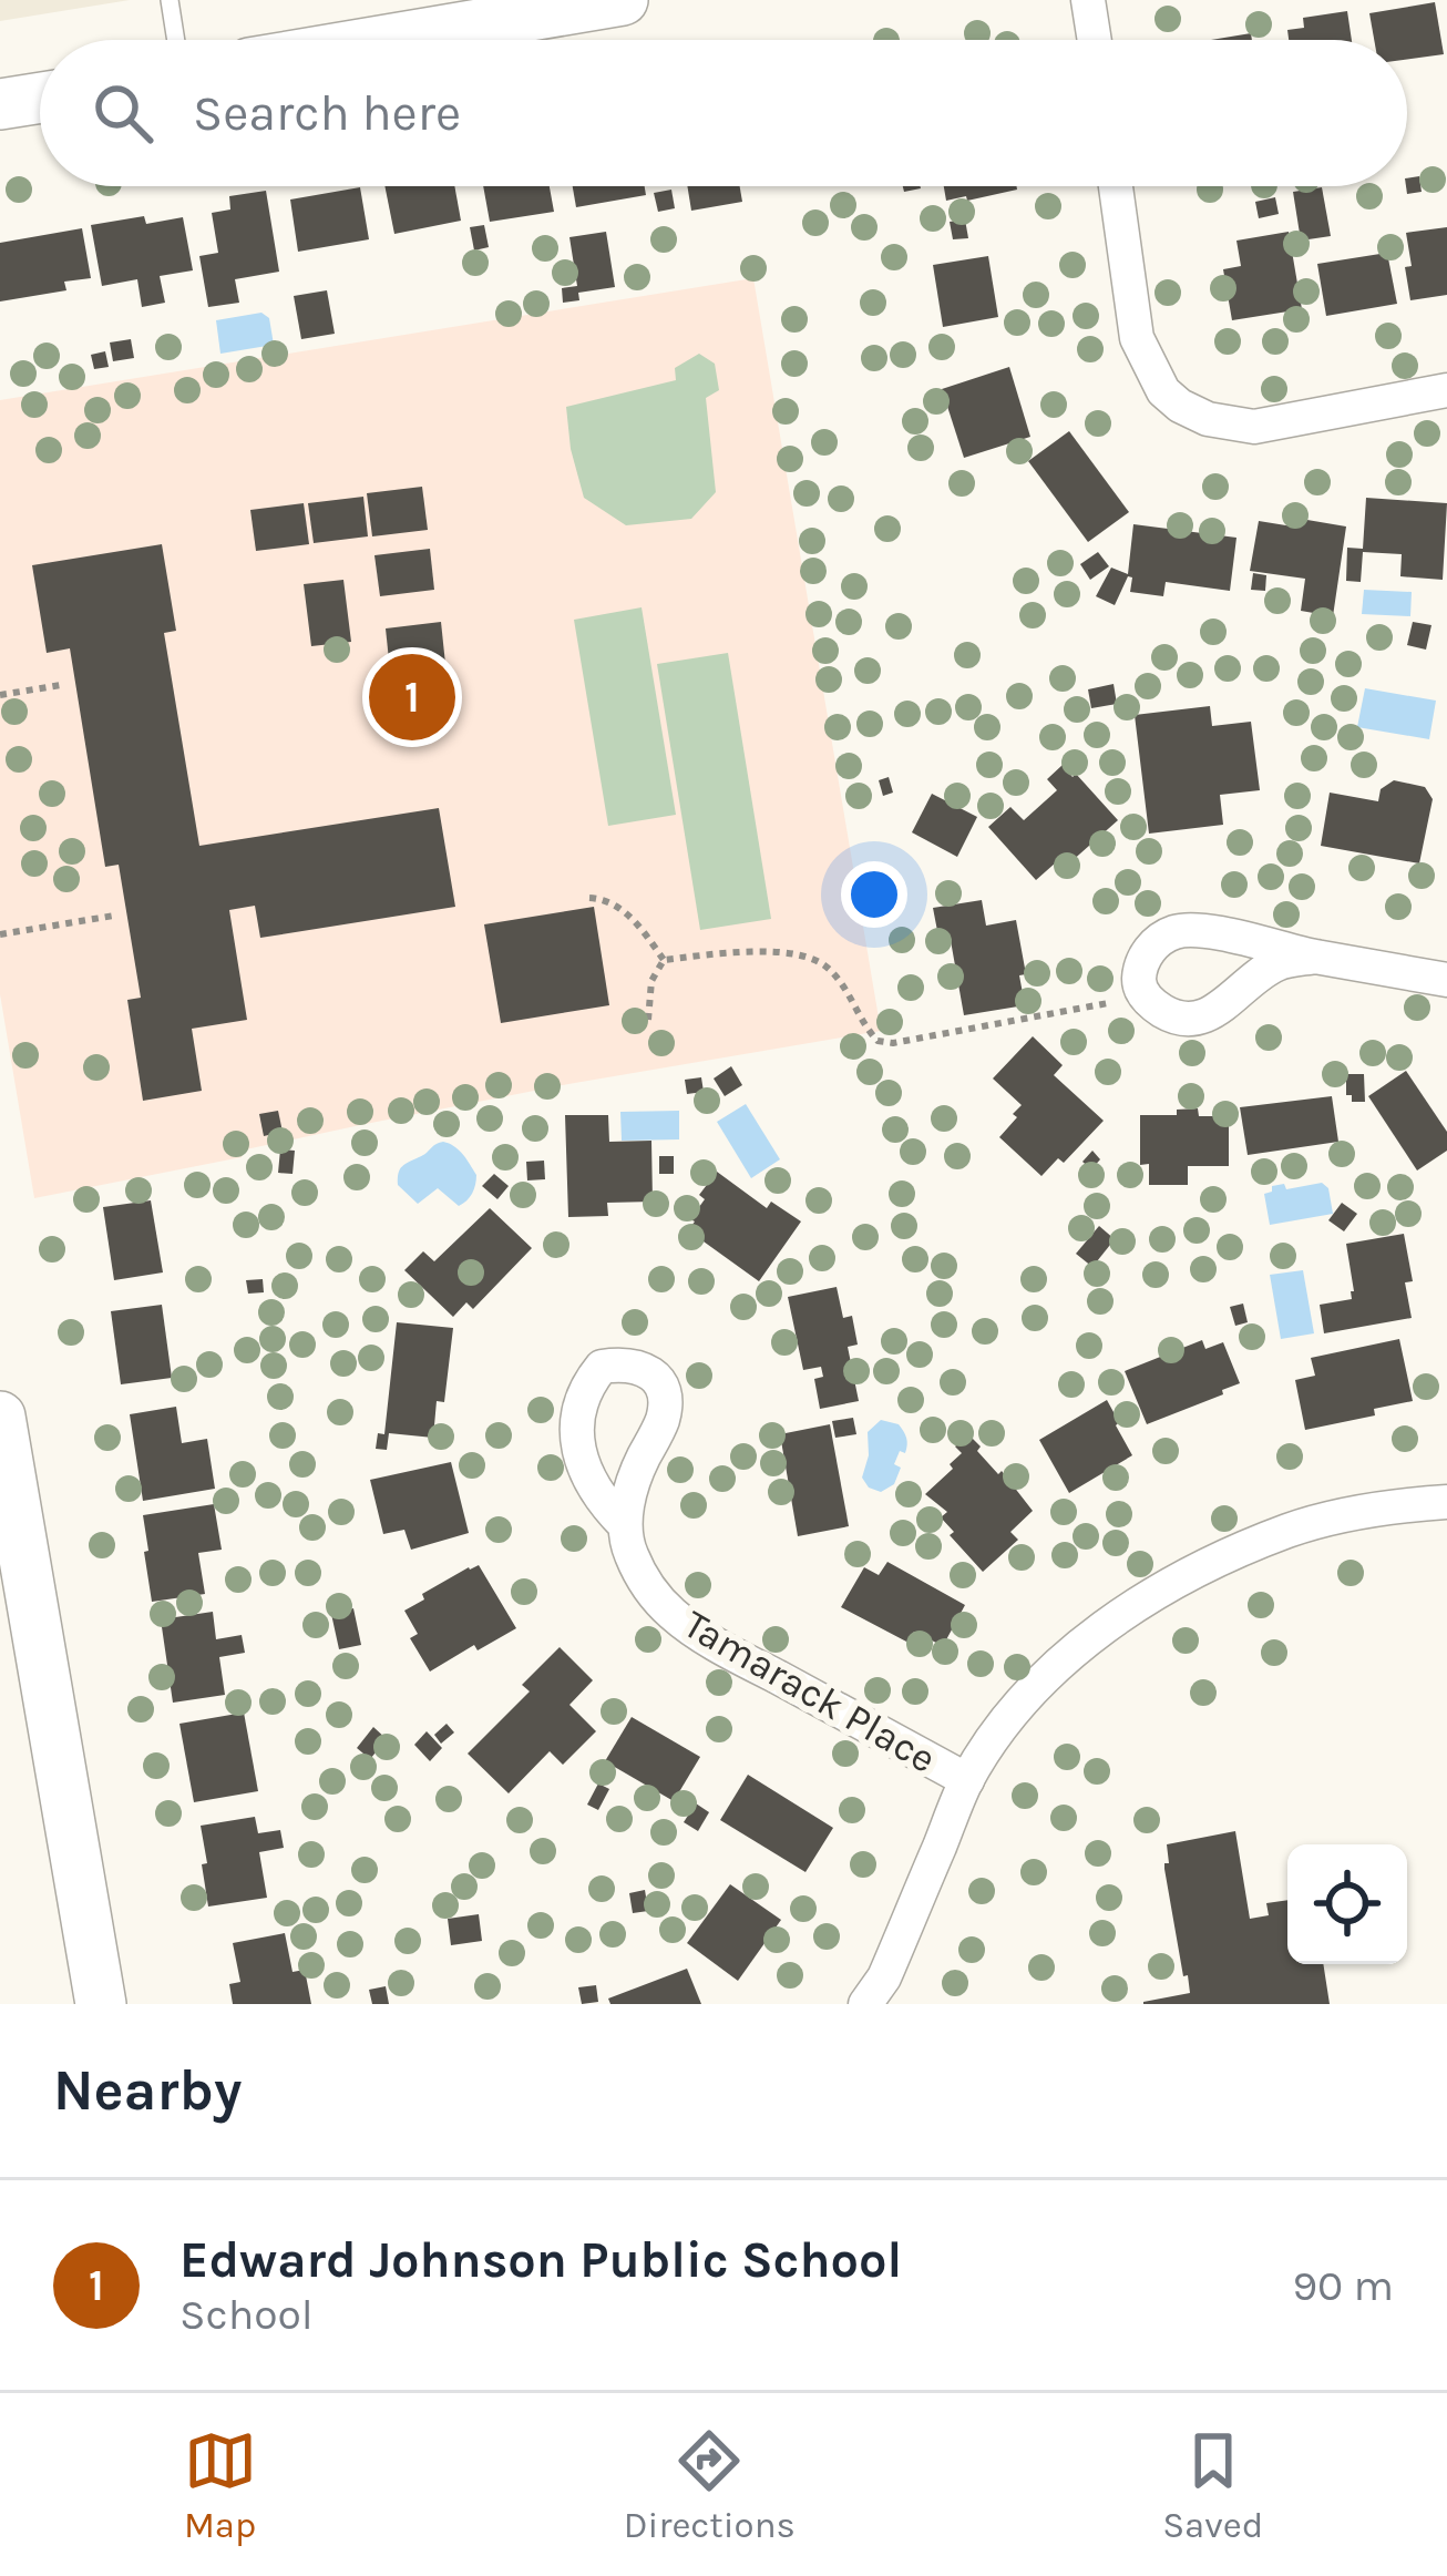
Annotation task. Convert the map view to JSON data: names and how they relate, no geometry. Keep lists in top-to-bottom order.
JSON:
{
  "streets": {
    "street": ["Tamarack Place"]
  },
  "page": {
    "search": "Search here",
    "pins": "1",
    "heading": "Nearby",
    "list": [
      {
        "mark": "1",
        "name": "Edward Johnson Public School",
        "note": "School",
        "value": "90 m"
      }
    ],
    "nav": ["Map", "Directions", "Saved"]
  }
}
